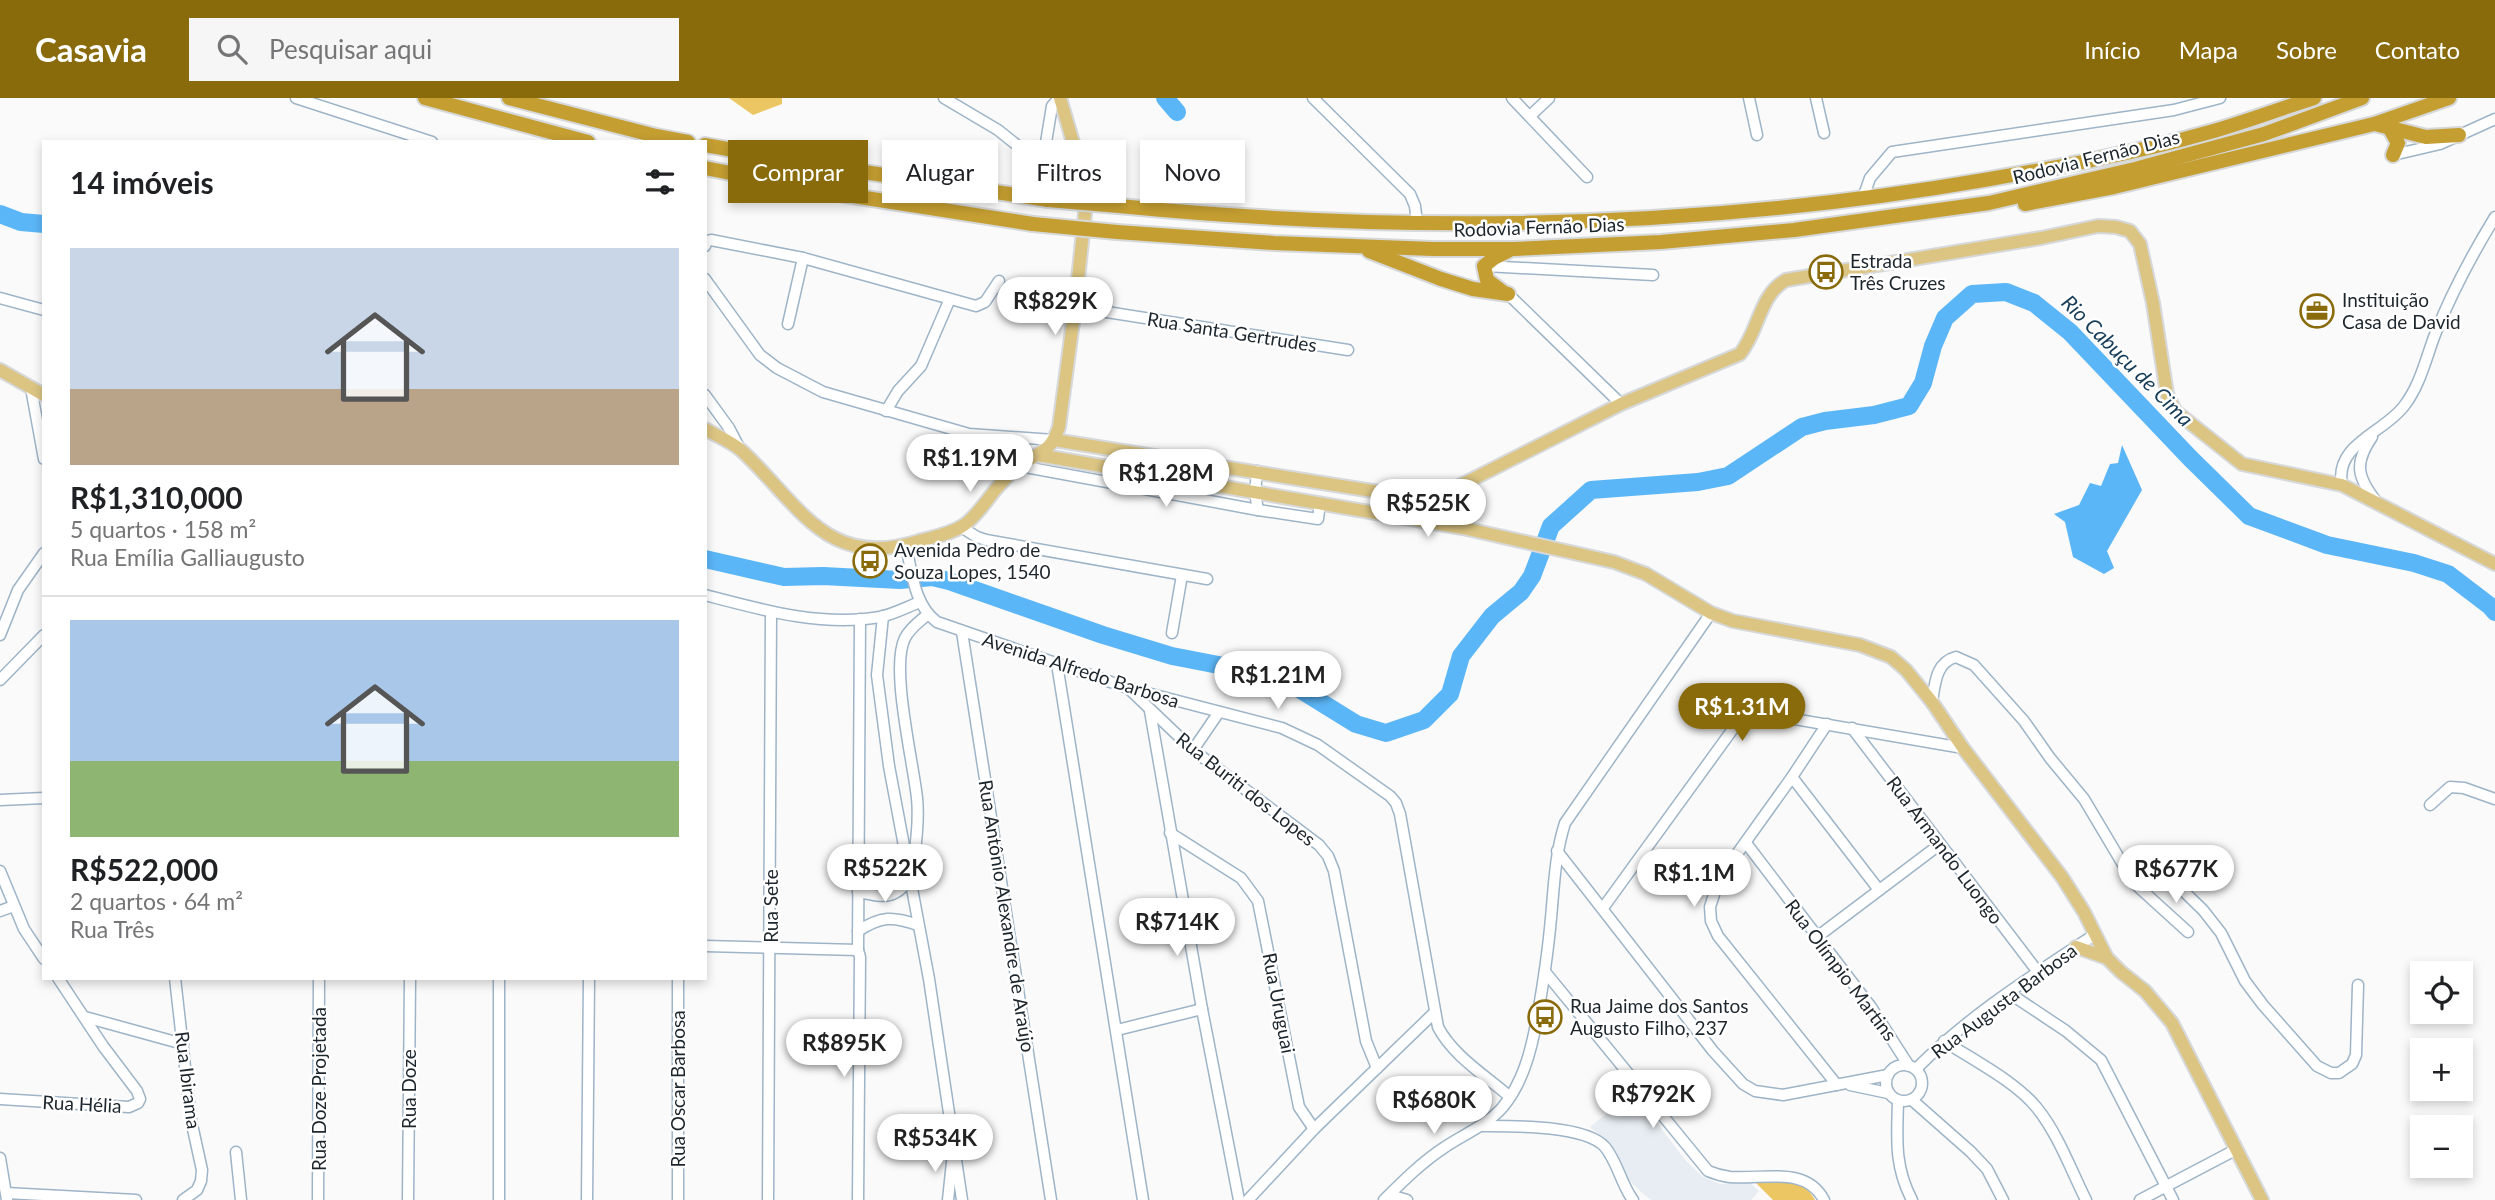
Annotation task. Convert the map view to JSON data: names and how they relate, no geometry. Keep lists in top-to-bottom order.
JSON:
{
  "streets": {
    "highway": ["Rodovia Fernão Dias"],
    "street": [
      "Rua Santa Gertrudes",
      "Avenida Alfredo Barbosa",
      "Rua Buriti dos Lopes",
      "Rua Armando Luongo",
      "Rua Sete",
      "Rua Antônio Alexandre de Araújo",
      "Rua Olímpio Martins",
      "Rua Augusta Barbosa",
      "Rua Uruguai",
      "Rua Ibirama",
      "Rua Doze Projetada",
      "Rua Doze",
      "Rua Oscar Barbosa",
      "Rua Hélia"
    ]
  },
  "crossings": [
    ["Avenida Alfredo Barbosa", "Rua Buriti dos Lopes"],
    ["Avenida Alfredo Barbosa", "Rua Antônio Alexandre de Araújo"],
    ["Rua Armando Luongo", "Rua Augusta Barbosa"],
    ["Rua Olímpio Martins", "Rua Augusta Barbosa"]
  ],
  "water": ["Rio Cabuçu de Cima"],
  "places": {
    "bus stop": ["Estrada Três Cruzes", "Avenida Pedro de Souza Lopes, 1540", "Rua Jaime dos Santos Augusto Filho, 237"],
    "office": ["Instituição Casa de David"]
  },
  "page": {
    "header": "Casavia",
    "search": "Pesquisar aqui",
    "nav": [
      "Início",
      "Mapa",
      "Sobre",
      "Contato"
    ],
    "chip": [
      "Comprar",
      "Alugar",
      "Filtros",
      "Novo"
    ],
    "heading": "14 imóveis",
    "list": [
      {
        "name": "R$1,310,000",
        "note": "5 quartos · 158 m² · Rua Emília Galliaugusto"
      },
      {
        "name": "R$522,000",
        "note": "2 quartos · 64 m² · Rua Três"
      }
    ],
    "price": [
      "R$829K",
      "R$1.19M",
      "R$1.28M",
      "R$525K",
      "R$1.21M",
      "R$1.31M",
      "R$522K",
      "R$677K",
      "R$1.1M",
      "R$714K",
      "R$895K",
      "R$792K",
      "R$680K",
      "R$534K"
    ],
    "map_buttons": ["+", "−"]
  }
}
